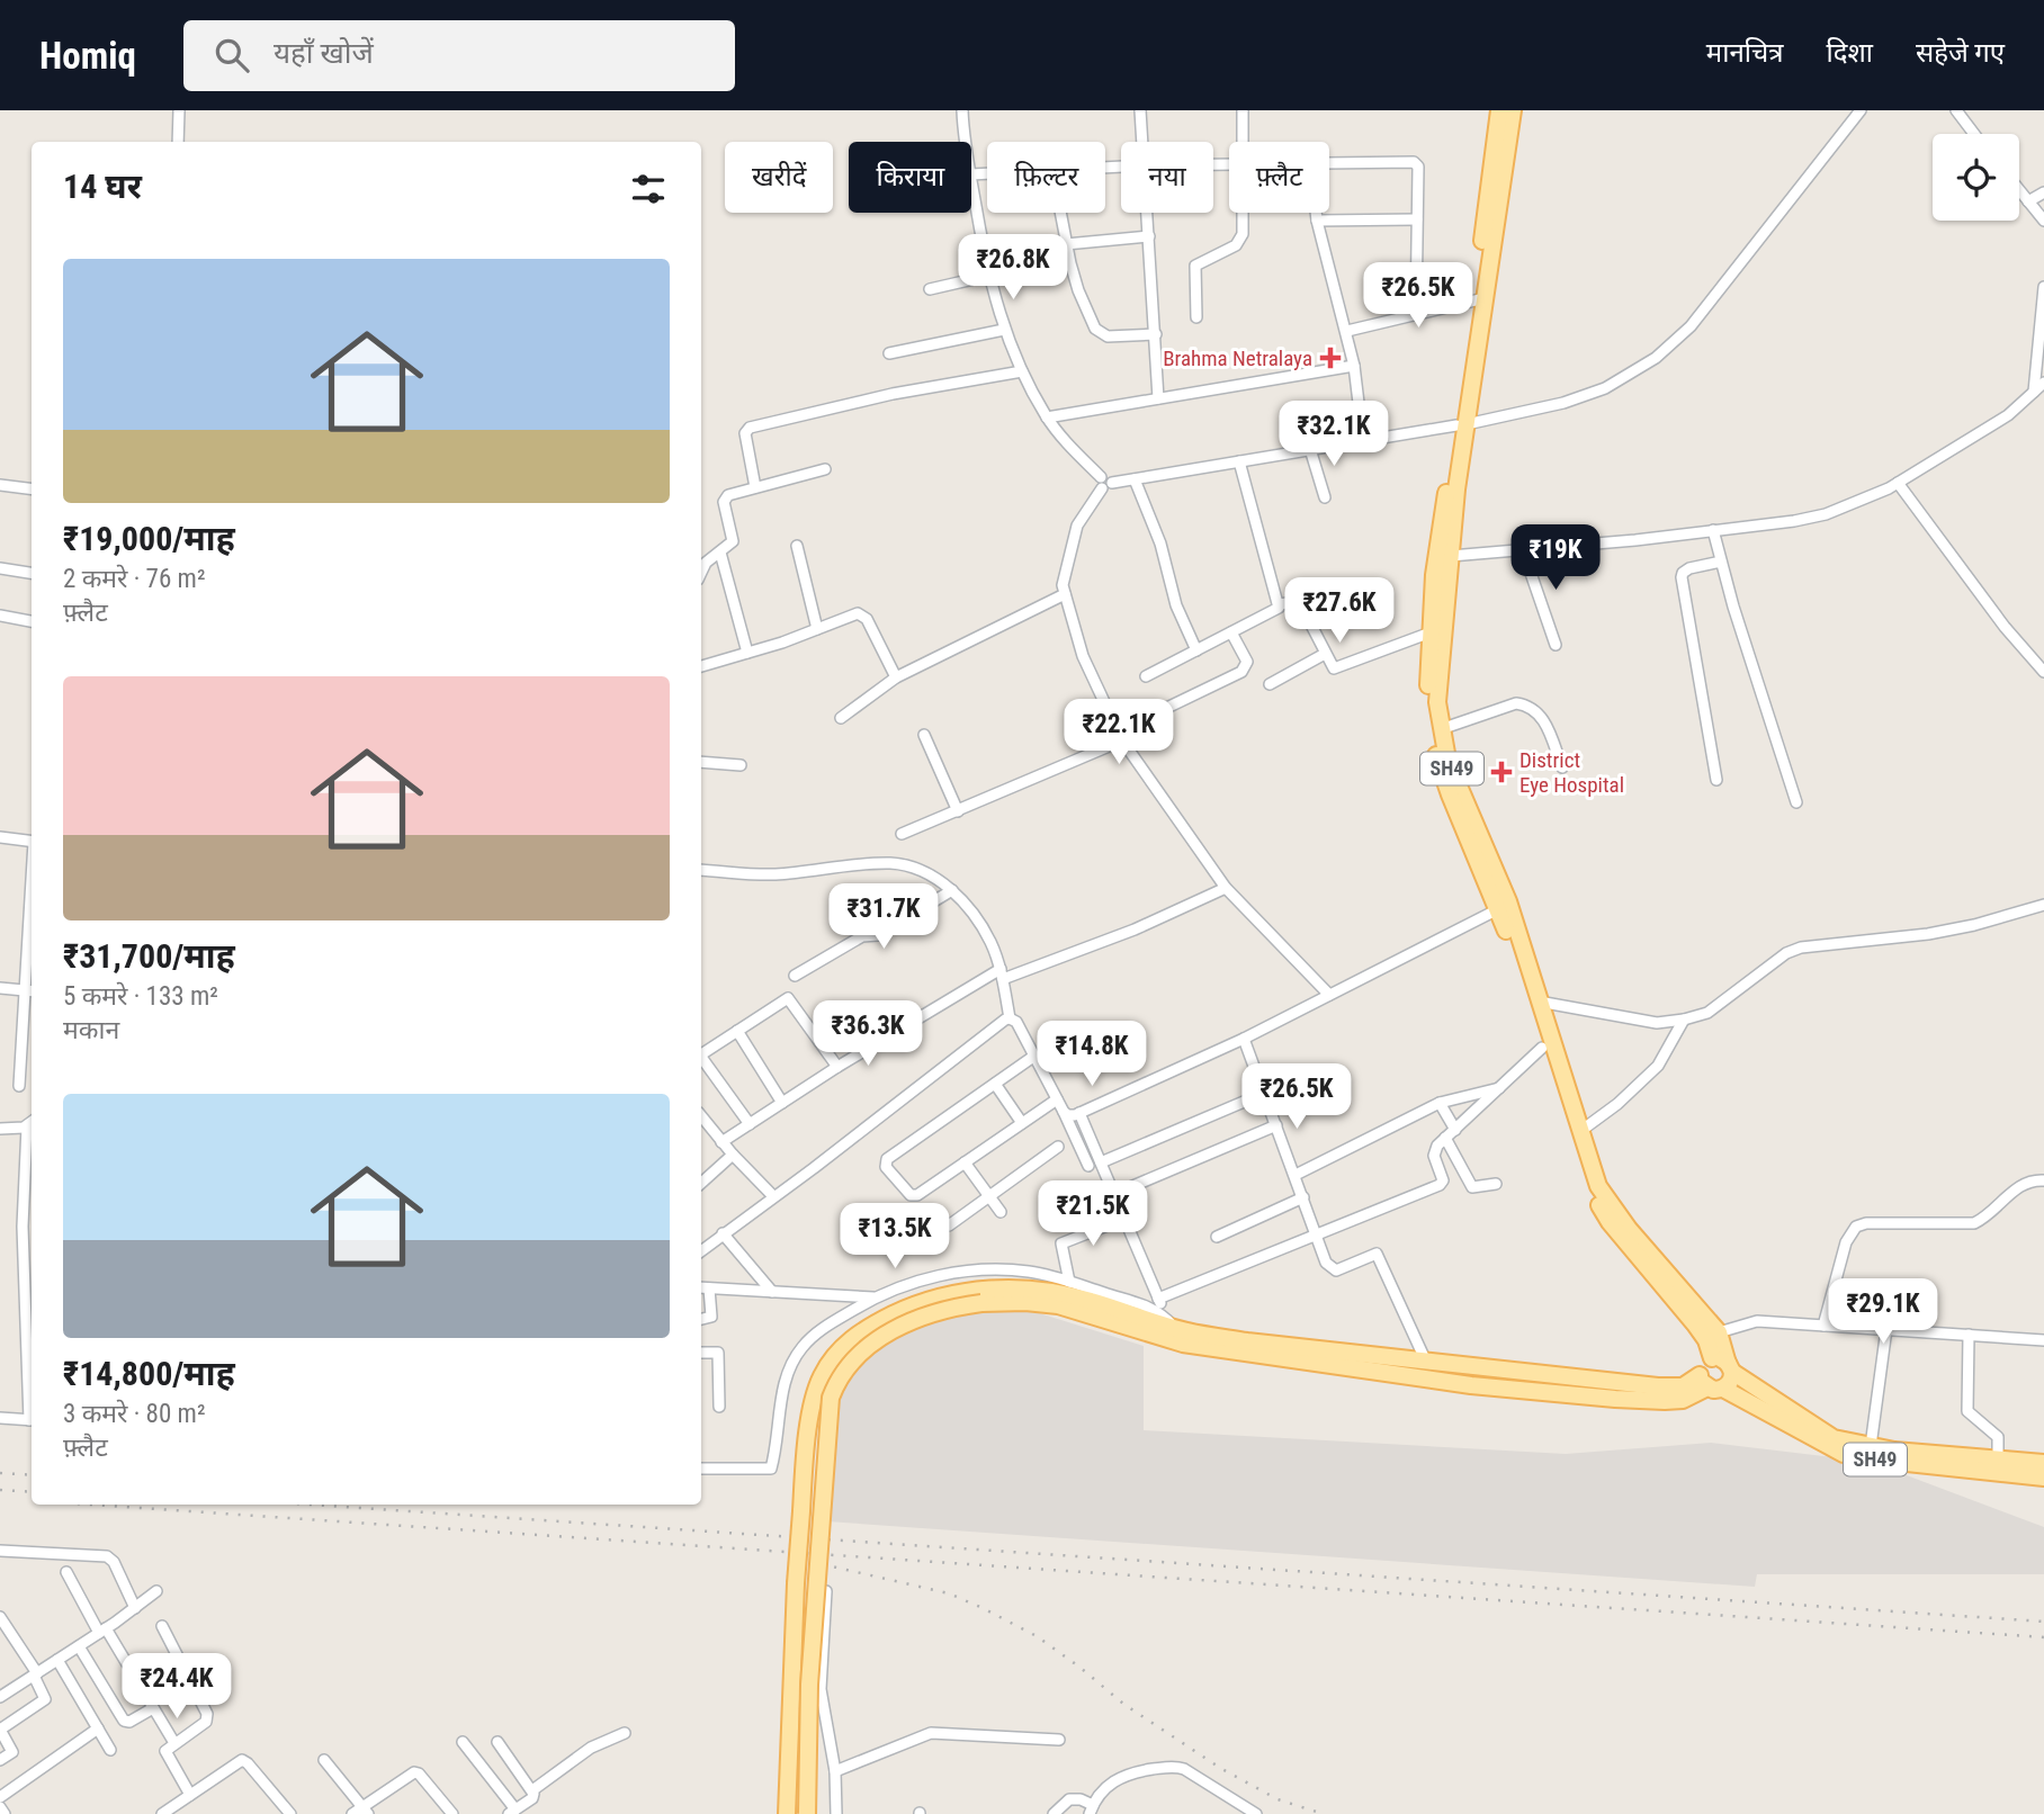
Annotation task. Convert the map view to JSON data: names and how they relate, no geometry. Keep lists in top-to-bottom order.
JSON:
{
  "streets": {
    "main road": ["SH49"]
  },
  "places": {
    "health": ["Brahma Netralaya", "District Eye Hospital"]
  },
  "page": {
    "header": "Homiq",
    "search": "यहाँ खोजें",
    "nav": ["मानचित्र", "दिशा", "सहेजे गए"],
    "chip": [
      "खरीदें",
      "किराया",
      "फ़िल्टर",
      "नया",
      "फ़्लैट"
    ],
    "heading": "14 घर",
    "price": [
      "₹26.8K",
      "₹26.5K",
      "₹32.1K",
      "₹19K",
      "₹27.6K",
      "₹22.1K",
      "₹31.7K",
      "₹36.3K",
      "₹14.8K",
      "₹26.5K",
      "₹21.5K",
      "₹13.5K",
      "₹29.1K",
      "₹24.4K"
    ],
    "list": [
      {
        "name": "₹19,000/माह",
        "note": "2 कमरे · 76 m² · फ़्लैट"
      },
      {
        "name": "₹31,700/माह",
        "note": "5 कमरे · 133 m² · मकान"
      },
      {
        "name": "₹14,800/माह",
        "note": "3 कमरे · 80 m² · फ़्लैट"
      }
    ]
  }
}
